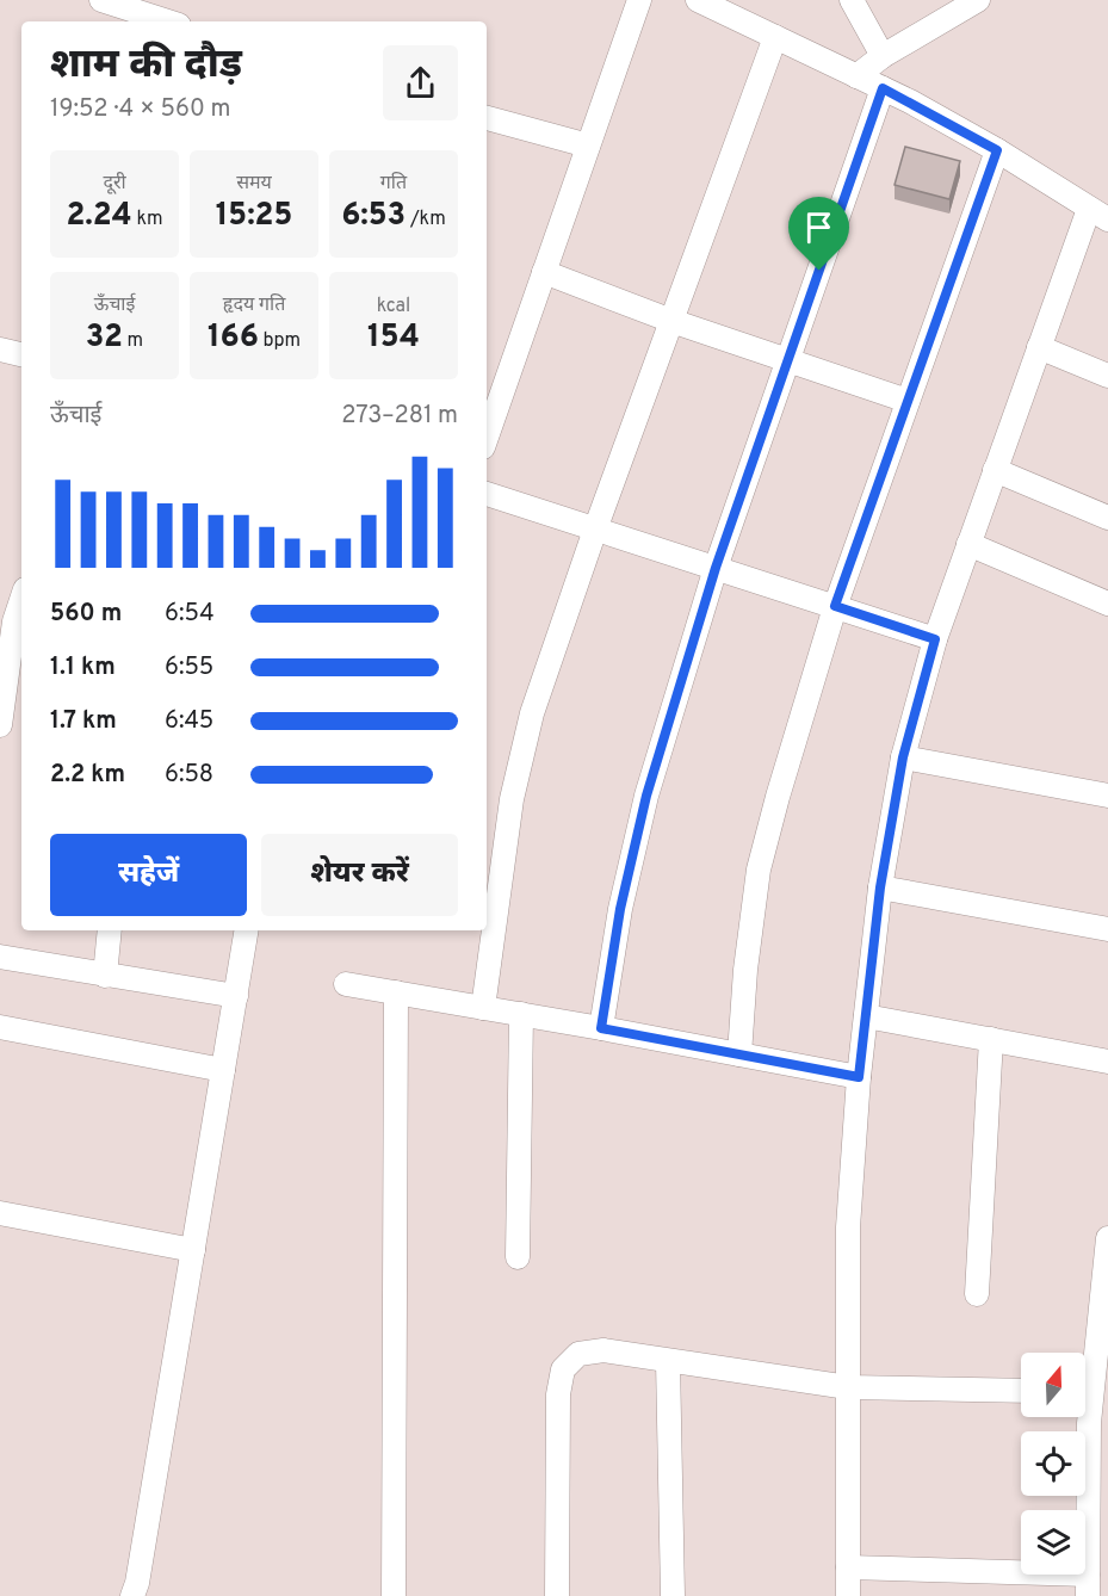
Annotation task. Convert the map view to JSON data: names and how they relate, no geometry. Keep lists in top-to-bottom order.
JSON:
{
  "north": "top",
  "page": {
    "heading": ["शाम की दौड़", "19:52 · 4 × 560 m"],
    "stats": [
      ["दूरी", "2.24 km"],
      ["समय", "15:25"],
      ["गति", "6:53 /km"],
      ["ऊँचाई", "32 m"],
      ["हृदय गति", "166 bpm"],
      ["kcal", "154"]
    ],
    "chart": ["ऊँचाई", "273–281 m"],
    "list": [
      {
        "name": "560 m",
        "note": "6:54"
      },
      {
        "name": "1.1 km",
        "note": "6:55"
      },
      {
        "name": "1.7 km",
        "note": "6:45"
      },
      {
        "name": "2.2 km",
        "note": "6:58"
      }
    ],
    "buttons": ["सहेजें", "शेयर करें"]
  }
}
